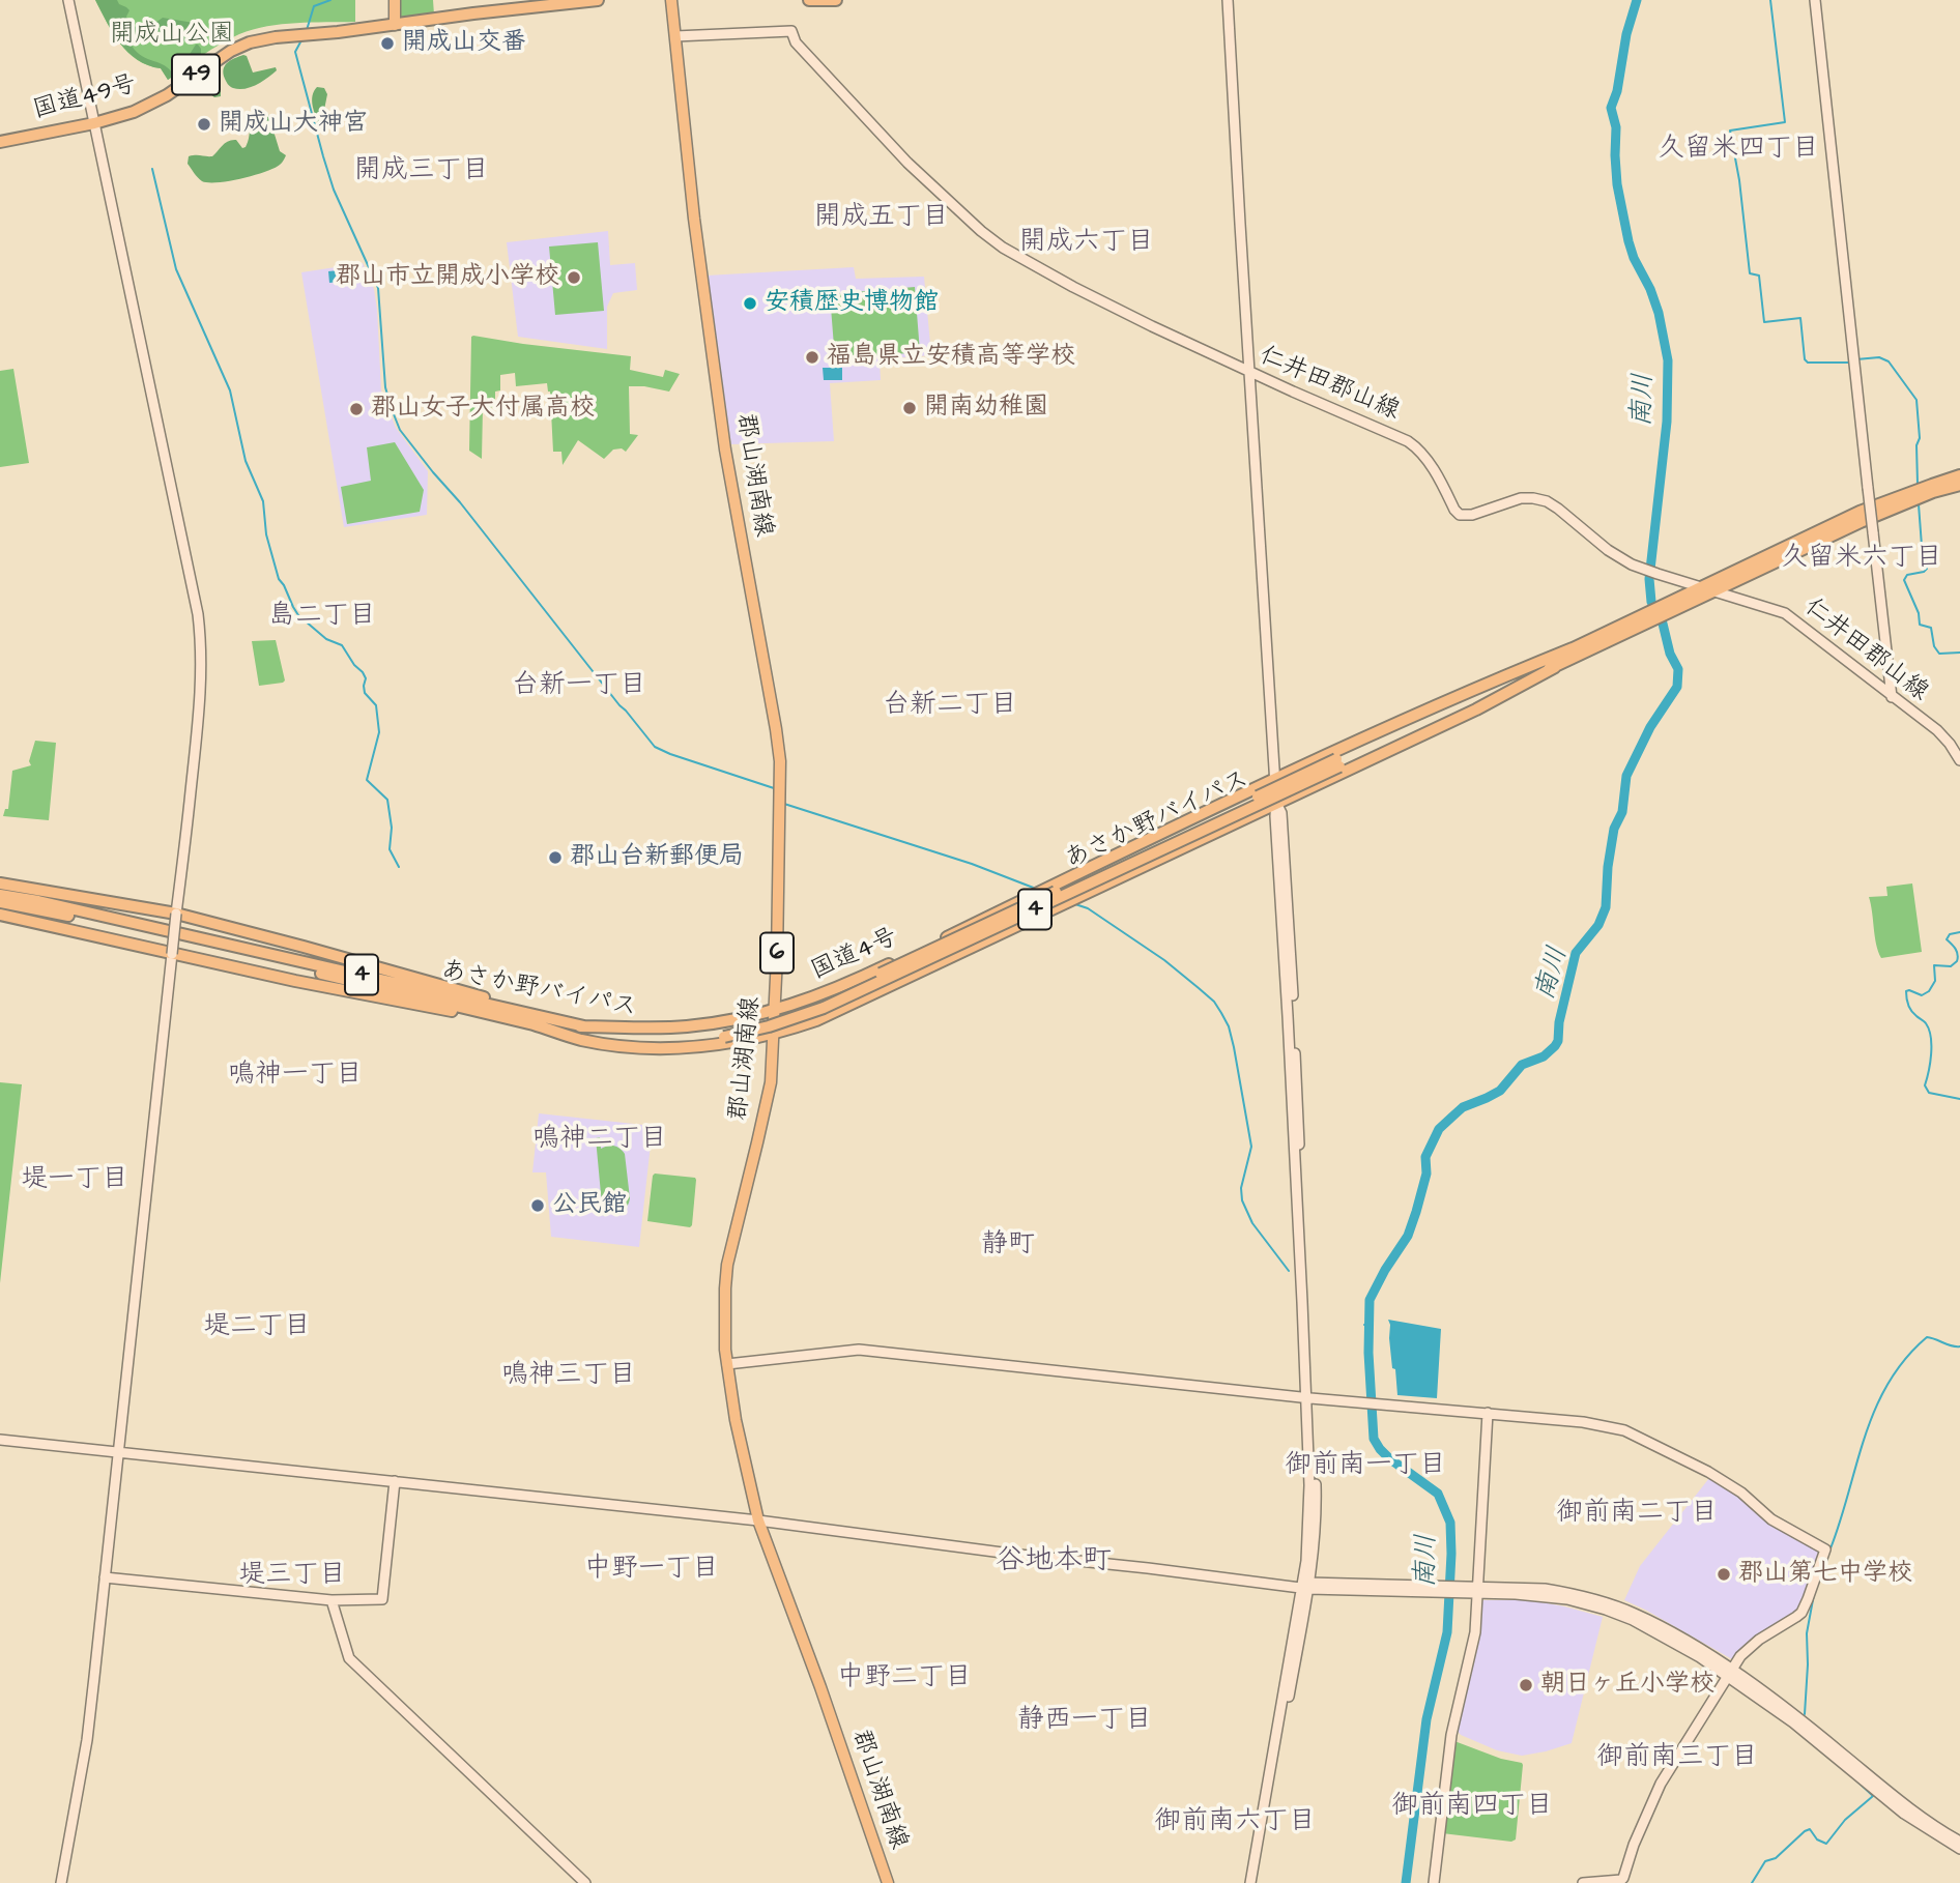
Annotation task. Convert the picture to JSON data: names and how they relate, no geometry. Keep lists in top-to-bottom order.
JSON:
{
  "streets": {
    "highway": [
      "49",
      "国道49号",
      "あさか野バイパス",
      "4",
      "国道4号"
    ],
    "main road": ["郡山湖南線", "6"],
    "street": ["仁井田郡山線"]
  },
  "crossings": [
    ["仁井田郡山線", "郡山湖南線"],
    ["仁井田郡山線", "あさか野バイパス"],
    ["郡山湖南線", "4"],
    ["郡山湖南線", "国道4号"],
    ["あさか野バイパス", "4"],
    ["あさか野バイパス", "国道4号"],
    ["4", "国道4号"]
  ],
  "districts": [
    "久留米四丁目",
    "開成三丁目",
    "開成五丁目",
    "開成六丁目",
    "久留米六丁目",
    "島二丁目",
    "台新一丁目",
    "台新二丁目",
    "鳴神一丁目",
    "鳴神二丁目",
    "堤一丁目",
    "静町",
    "堤二丁目",
    "鳴神三丁目",
    "御前南一丁目",
    "御前南二丁目",
    "谷地本町",
    "中野一丁目",
    "堤三丁目",
    "中野二丁目",
    "静西一丁目",
    "御前南三丁目",
    "御前南四丁目",
    "御前南六丁目"
  ],
  "water": ["南川"],
  "parks": ["開成山公園"],
  "places": [
    "開成山交番",
    "開成山大神宮",
    "郡山市立開成小学校",
    "安積歴史博物館",
    "福島県立安積高等学校",
    "開南幼稚園",
    "郡山女子大付属高校",
    "郡山台新郵便局",
    "公民館",
    "郡山第七中学校",
    "朝日ヶ丘小学校"
  ]
}
